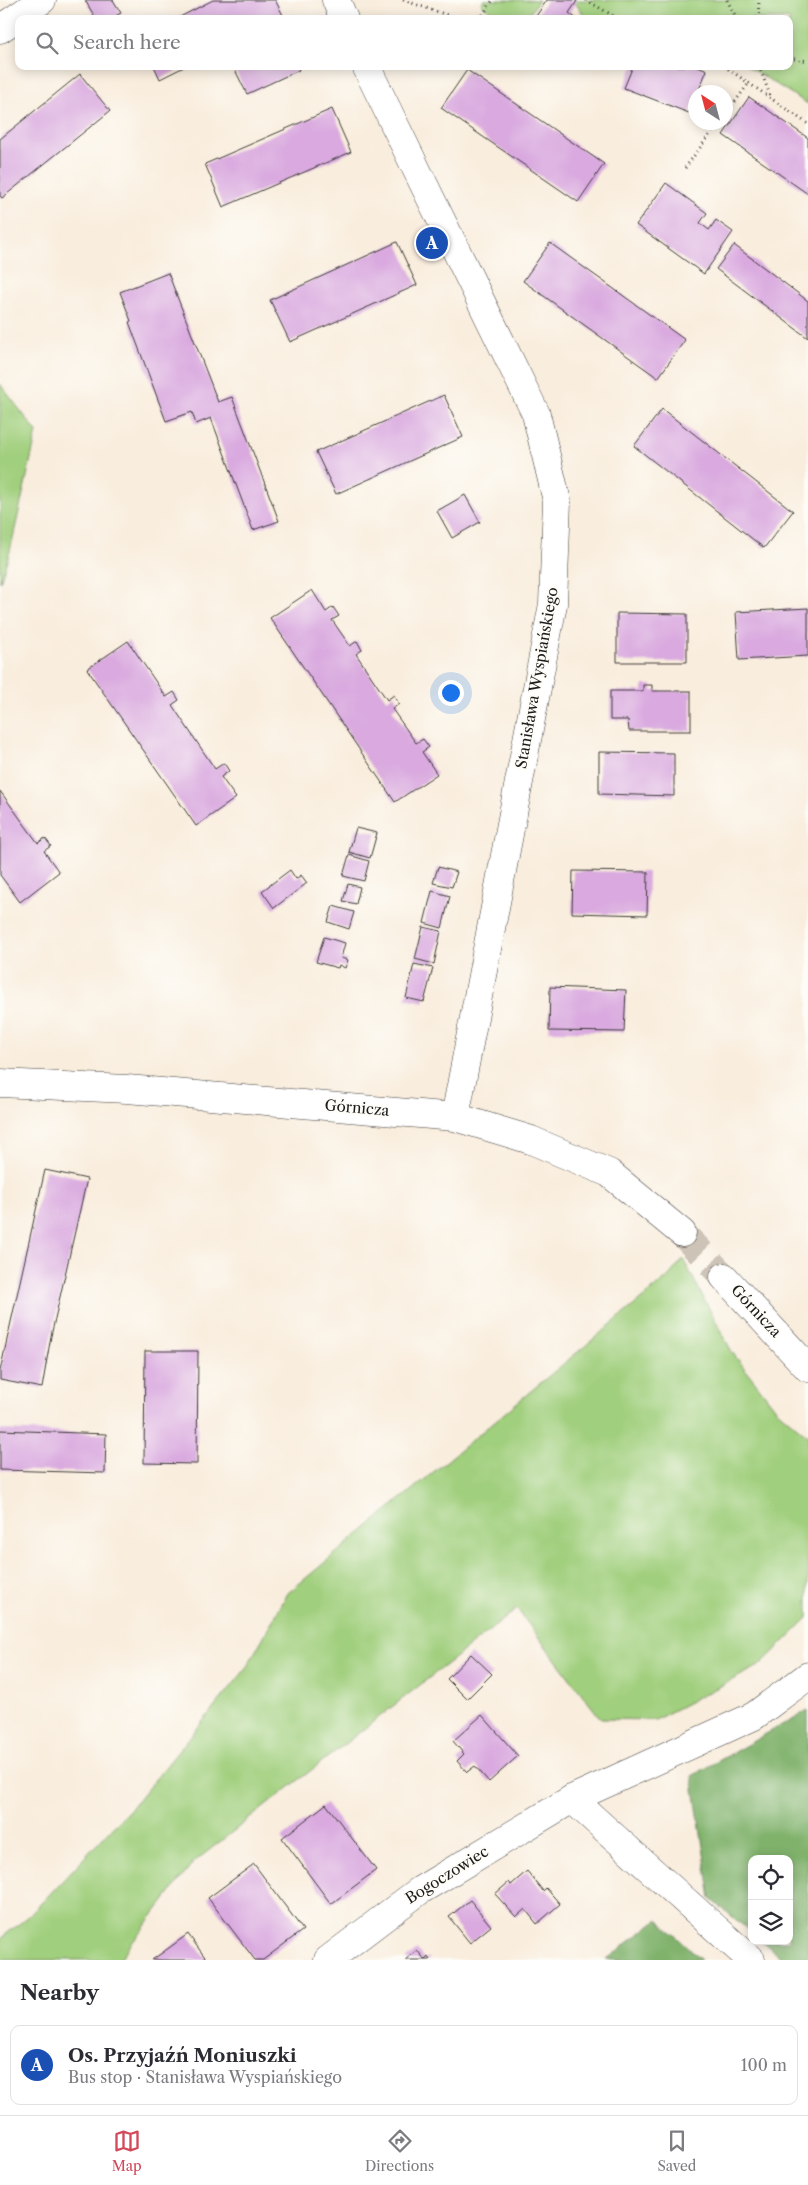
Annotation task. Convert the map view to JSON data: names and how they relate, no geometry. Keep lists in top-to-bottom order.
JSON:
{
  "streets": {
    "street": ["Stanisława Wyspiańskiego", "Górnicza", "Bogoczowiec"]
  },
  "crossings": [
    ["Stanisława Wyspiańskiego", "Górnicza"]
  ],
  "north": "top left",
  "page": {
    "search": "Search here",
    "pins": "A",
    "heading": "Nearby",
    "list": [
      {
        "mark": "A",
        "name": "Os. Przyjaźń Moniuszki",
        "note": "Bus stop · Stanisława Wyspiańskiego",
        "value": "100 m"
      }
    ],
    "nav": ["Map", "Directions", "Saved"]
  }
}
